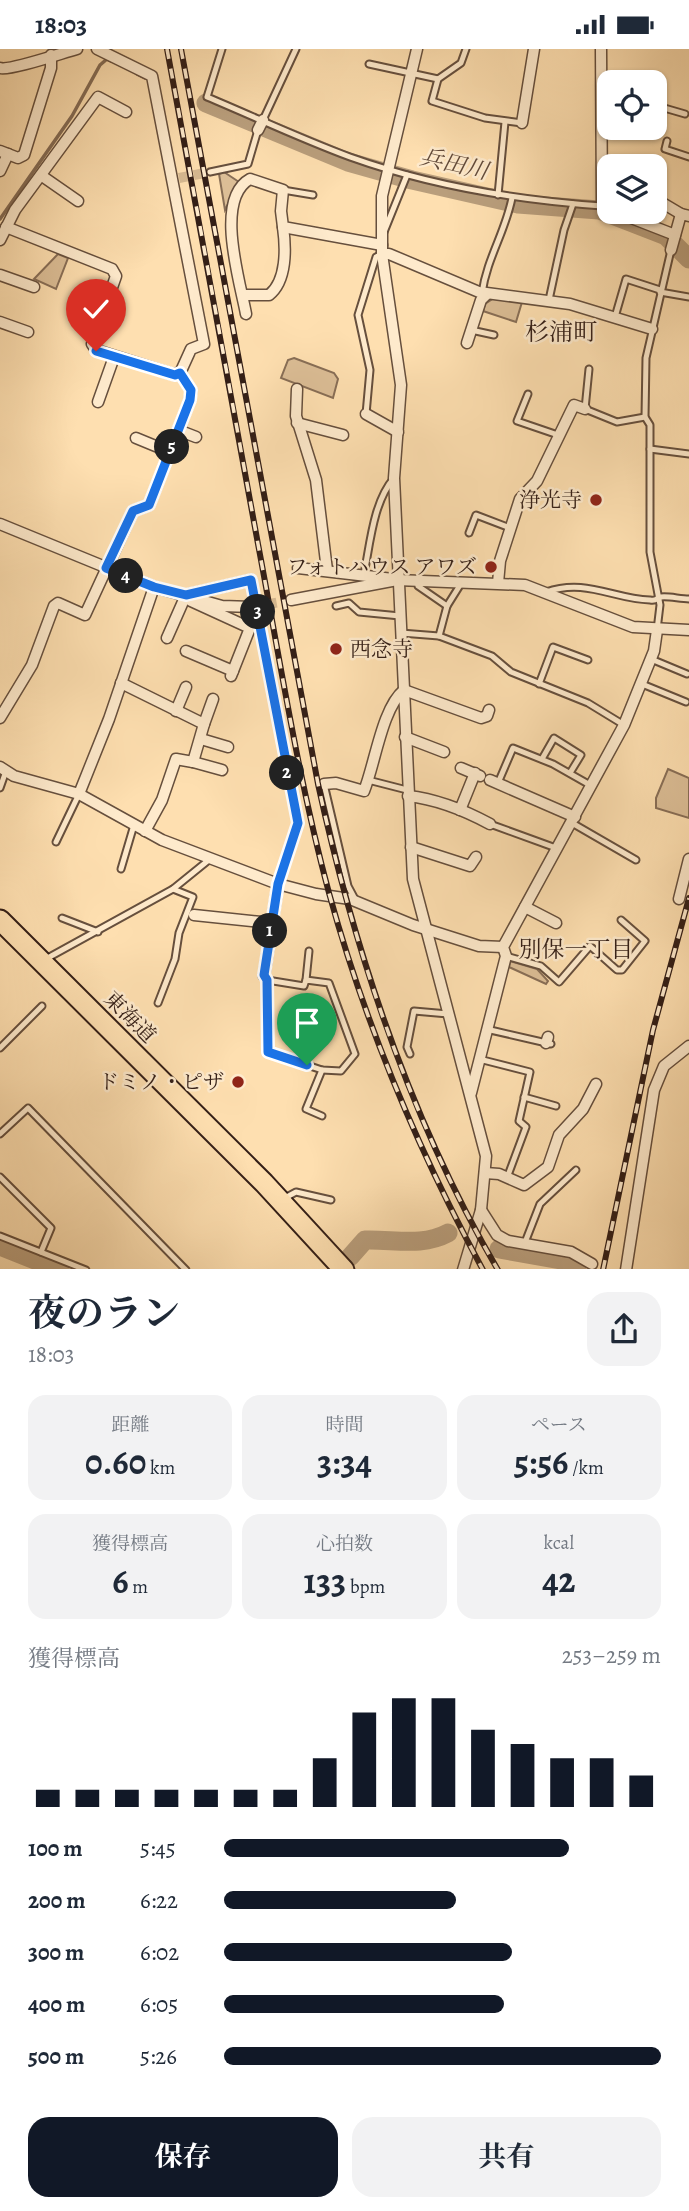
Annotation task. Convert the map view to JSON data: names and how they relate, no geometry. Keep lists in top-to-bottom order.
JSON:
{
  "streets": {
    "highway": ["東海道"]
  },
  "districts": ["杉浦町", "別保一丁目"],
  "water": ["兵田川"],
  "places": [
    "浄光寺",
    "フォトハウス アワズ",
    "西念寺",
    "ドミノ・ピザ"
  ],
  "page": {
    "status": "18:03",
    "pins": [
      "5",
      "4",
      "3",
      "2",
      "1"
    ],
    "heading": ["夜のラン", "18:03"],
    "stats": [
      ["距離", "0.60 km"],
      ["時間", "3:34"],
      ["ペース", "5:56 /km"],
      ["獲得標高", "6 m"],
      ["心拍数", "133 bpm"],
      ["kcal", "42"]
    ],
    "chart": ["獲得標高", "253–259 m"],
    "list": [
      {
        "name": "100 m",
        "note": "5:45"
      },
      {
        "name": "200 m",
        "note": "6:22"
      },
      {
        "name": "300 m",
        "note": "6:02"
      },
      {
        "name": "400 m",
        "note": "6:05"
      },
      {
        "name": "500 m",
        "note": "5:26"
      }
    ],
    "buttons": ["保存", "共有"]
  }
}
